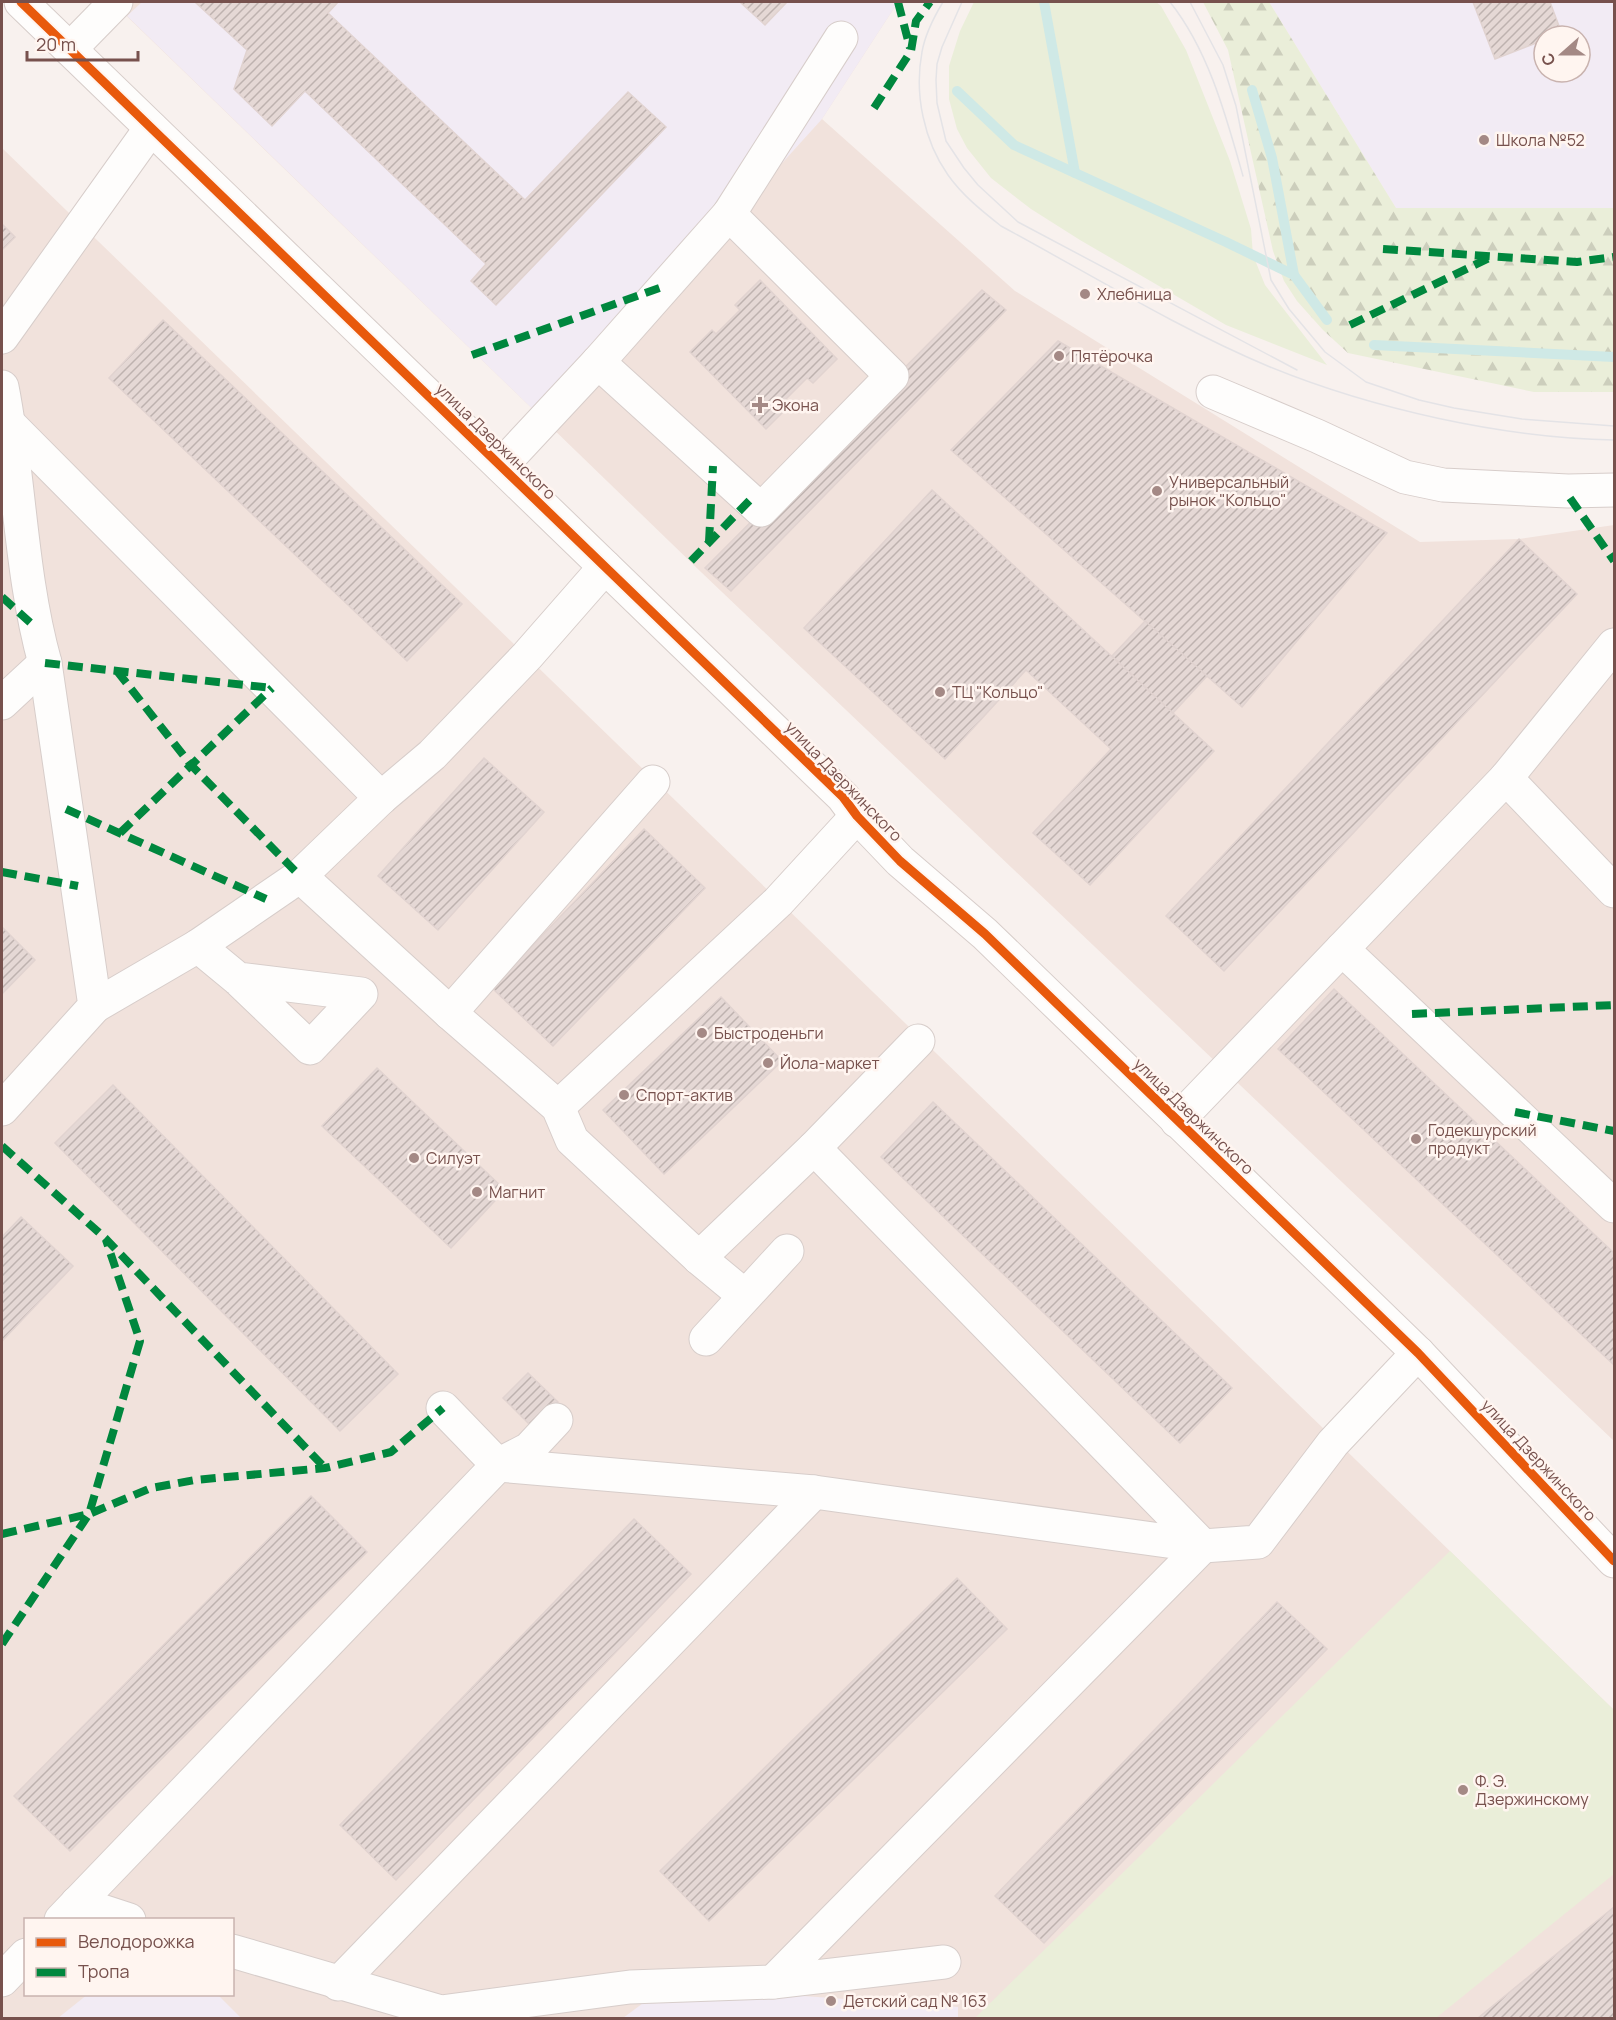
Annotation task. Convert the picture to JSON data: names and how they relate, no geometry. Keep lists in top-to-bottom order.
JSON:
{
  "streets": {
    "street": ["улица Дзержинского"]
  },
  "places": {
    "other": [
      "Школа №52",
      "Хлебница",
      "Пятёрочка",
      "Универсальный рынок \"Кольцо\"",
      "ТЦ \"Кольцо\"",
      "Быстроденьги",
      "Йола-маркет",
      "Спорт-актив",
      "Годекшурский продукт",
      "Силуэт",
      "Магнит",
      "Ф. Э. Дзержинскому",
      "Детский сад № 163"
    ],
    "health": ["Экона"]
  },
  "legend": ["Велодорожка", "Тропа"],
  "scale_bar": "20 m",
  "north": "left"
}
